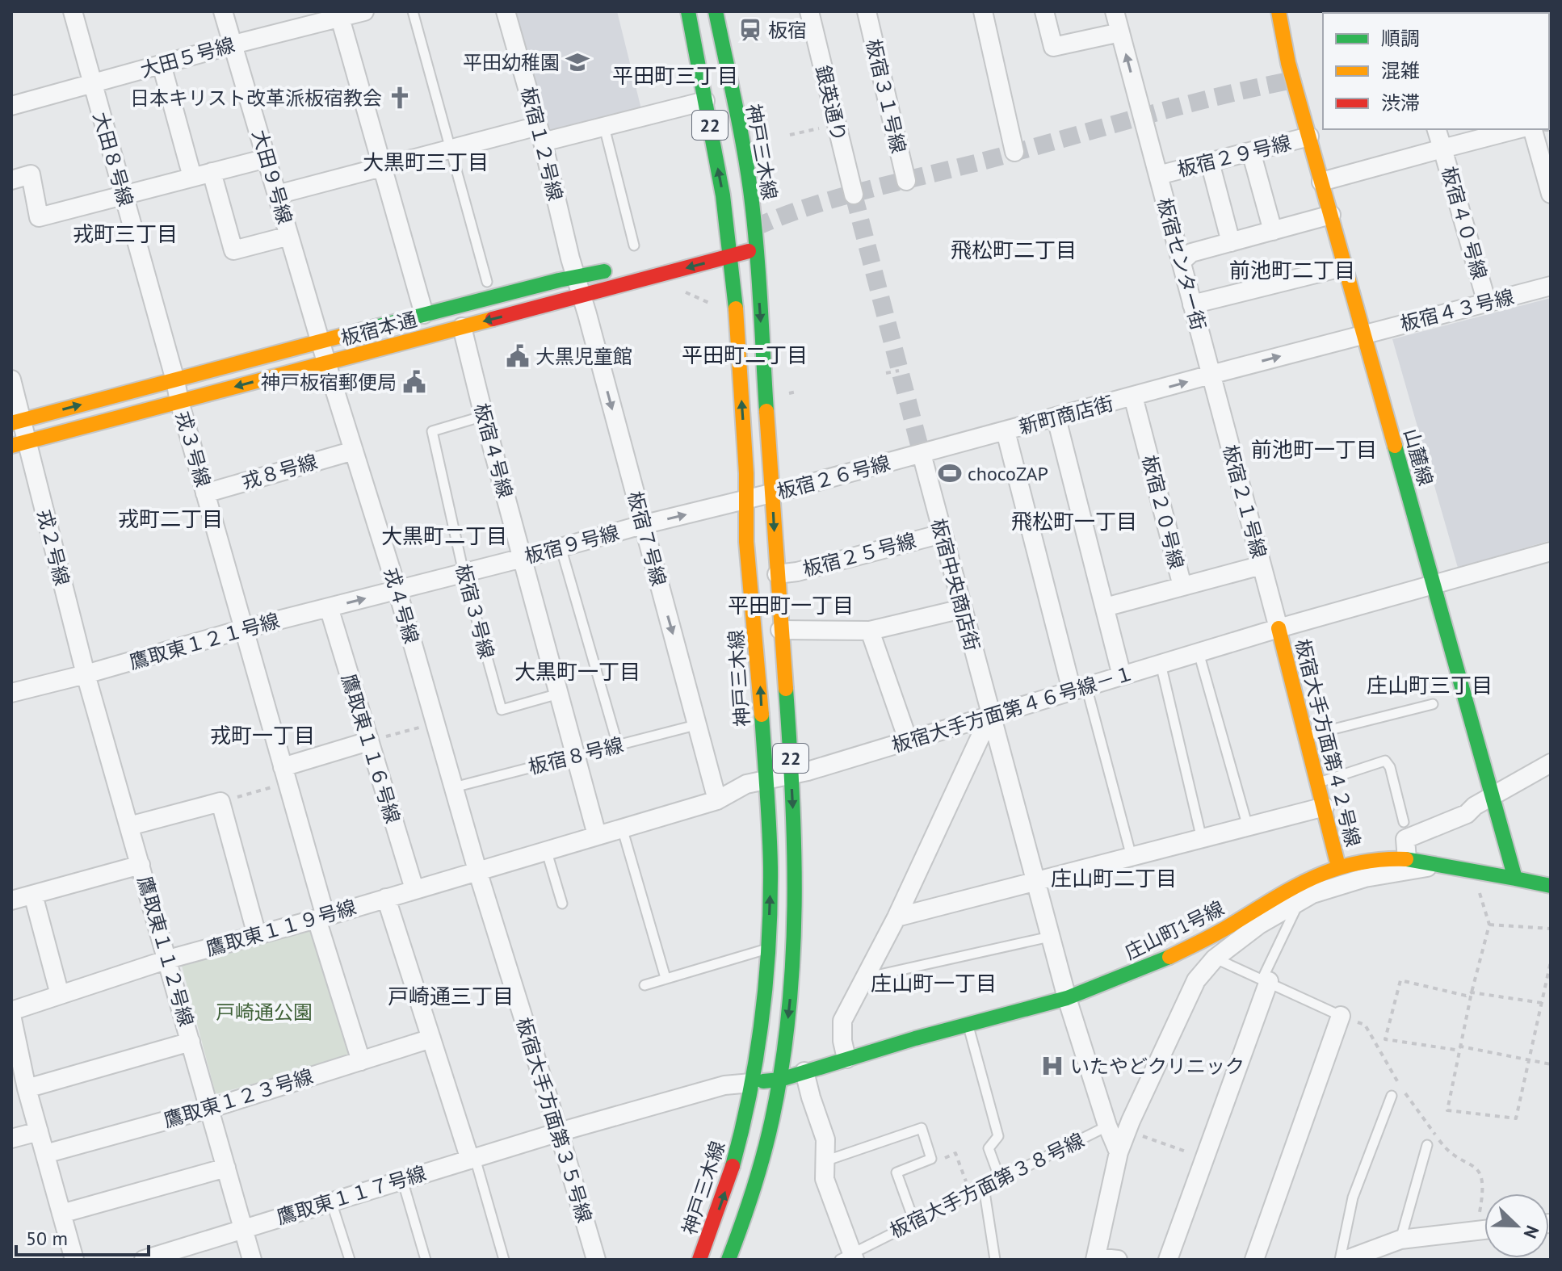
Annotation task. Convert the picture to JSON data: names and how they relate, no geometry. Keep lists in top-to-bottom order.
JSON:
{
  "streets": {
    "main road": [
      "22",
      "神戸三木線",
      "板宿本通",
      "山麓線",
      "板宿大手方面第４２号線",
      "庄山町1号線"
    ],
    "street": [
      "大田５号線",
      "板宿３１号線",
      "銀英通り",
      "板宿１２号線",
      "板宿２９号線",
      "大田８号線",
      "大田９号線",
      "板宿４０号線",
      "板宿センター街",
      "板宿４３号線",
      "新町商店街",
      "戎３号線",
      "板宿４号線",
      "戎８号線",
      "板宿２６号線",
      "板宿２１号線",
      "板宿２０号線",
      "板宿７号線",
      "板宿９号線",
      "戎２号線",
      "板宿２５号線",
      "板宿中央商店街",
      "戎４号線",
      "鷹取東１２１号線",
      "板宿大手方面第４６号線－１",
      "鷹取東１１６号線",
      "鷹取東１１９号線",
      "鷹取東１１２号線",
      "鷹取東１２３号線",
      "板宿大手方面第３５号線",
      "鷹取東１１７号線"
    ],
    "lane": ["板宿３号線", "板宿８号線", "板宿大手方面第３８号線"]
  },
  "crossings": [
    ["大田５号線", "大田８号線"],
    ["大田５号線", "大田９号線"],
    ["板宿１２号線", "板宿本通"],
    ["板宿１２号線", "板宿７号線"],
    ["神戸三木線", "板宿本通"],
    ["神戸三木線", "板宿２６号線"],
    ["神戸三木線", "板宿９号線"],
    ["神戸三木線", "板宿２５号線"],
    ["神戸三木線", "板宿大手方面第４６号線－１"],
    ["神戸三木線", "庄山町1号線"],
    ["神戸三木線", "鷹取東１１７号線"],
    ["板宿２９号線", "板宿センター街"],
    ["板宿２９号線", "山麓線"],
    ["大田８号線", "板宿本通"],
    ["大田８号線", "戎３号線"],
    ["大田９号線", "板宿本通"],
    ["大田９号線", "戎４号線"],
    ["板宿４０号線", "板宿４３号線"],
    ["板宿センター街", "新町商店街"],
    ["板宿センター街", "板宿２１号線"],
    ["板宿４３号線", "山麓線"],
    ["板宿本通", "戎３号線"],
    ["板宿本通", "板宿４号線"],
    ["板宿本通", "板宿７号線"],
    ["板宿本通", "戎２号線"],
    ["板宿本通", "戎４号線"],
    ["新町商店街", "板宿２６号線"],
    ["新町商店街", "板宿２１号線"],
    ["新町商店街", "板宿２０号線"],
    ["新町商店街", "板宿中央商店街"],
    ["戎３号線", "戎８号線"],
    ["戎３号線", "鷹取東１２１号線"],
    ["戎３号線", "鷹取東１１９号線"],
    ["戎３号線", "鷹取東１２３号線"],
    ["板宿４号線", "板宿９号線"],
    ["板宿４号線", "板宿３号線"],
    ["板宿４号線", "板宿大手方面第４６号線－１"],
    ["板宿４号線", "板宿８号線"],
    ["山麓線", "板宿大手方面第４６号線－１"],
    ["山麓線", "庄山町1号線"],
    ["戎８号線", "戎４号線"],
    ["板宿２６号線", "板宿９号線"],
    ["板宿２６号線", "板宿中央商店街"],
    ["板宿２１号線", "板宿大手方面第４６号線－１"],
    ["板宿２１号線", "板宿大手方面第４２号線"],
    ["板宿７号線", "板宿９号線"],
    ["板宿７号線", "板宿大手方面第４６号線－１"],
    ["板宿７号線", "板宿８号線"],
    ["板宿９号線", "戎４号線"],
    ["板宿９号線", "板宿３号線"],
    ["板宿９号線", "鷹取東１２１号線"],
    ["戎２号線", "鷹取東１２１号線"],
    ["戎２号線", "鷹取東１１２号線"],
    ["板宿２５号線", "板宿中央商店街"],
    ["板宿中央商店街", "板宿大手方面第４６号線－１"],
    ["板宿中央商店街", "庄山町1号線"],
    ["戎４号線", "鷹取東１２１号線"],
    ["戎４号線", "板宿大手方面第４６号線－１"],
    ["戎４号線", "板宿８号線"],
    ["戎４号線", "鷹取東１１９号線"],
    ["戎４号線", "板宿大手方面第３５号線"],
    ["鷹取東１２１号線", "鷹取東１１６号線"],
    ["鷹取東１２１号線", "鷹取東１１２号線"],
    ["板宿大手方面第４６号線－１", "板宿大手方面第４２号線"],
    ["板宿大手方面第４６号線－１", "鷹取東１１９号線"],
    ["板宿大手方面第４６号線－１", "板宿大手方面第３５号線"],
    ["板宿大手方面第４２号線", "庄山町1号線"],
    ["鷹取東１１６号線", "鷹取東１１９号線"],
    ["鷹取東１１９号線", "鷹取東１１２号線"],
    ["鷹取東１１９号線", "板宿大手方面第３５号線"],
    ["庄山町1号線", "鷹取東１１７号線"],
    ["鷹取東１１２号線", "鷹取東１２３号線"],
    ["鷹取東１１２号線", "鷹取東１１７号線"],
    ["板宿大手方面第３５号線", "鷹取東１１７号線"]
  ],
  "one_way": ["板宿７号線"],
  "districts": [
    "平田町三丁目",
    "大黒町三丁目",
    "戎町三丁目",
    "飛松町二丁目",
    "前池町二丁目",
    "平田町二丁目",
    "前池町一丁目",
    "戎町二丁目",
    "飛松町一丁目",
    "大黒町二丁目",
    "平田町一丁目",
    "大黒町一丁目",
    "庄山町三丁目",
    "戎町一丁目",
    "庄山町二丁目",
    "庄山町一丁目",
    "戸崎通三丁目"
  ],
  "parks": ["戸崎通公園"],
  "places": {
    "station": ["板宿"],
    "school or university": ["平田幼稚園"],
    "church": ["日本キリスト改革派板宿教会"],
    "public building": ["大黒児童館", "神戸板宿郵便局"],
    "sports": ["chocoZAP"],
    "hospital": ["いたやどクリニック"]
  },
  "legend": ["順調", "混雑", "渋滞"],
  "scale_bar": "50 m",
  "north": "bottom right"
}
